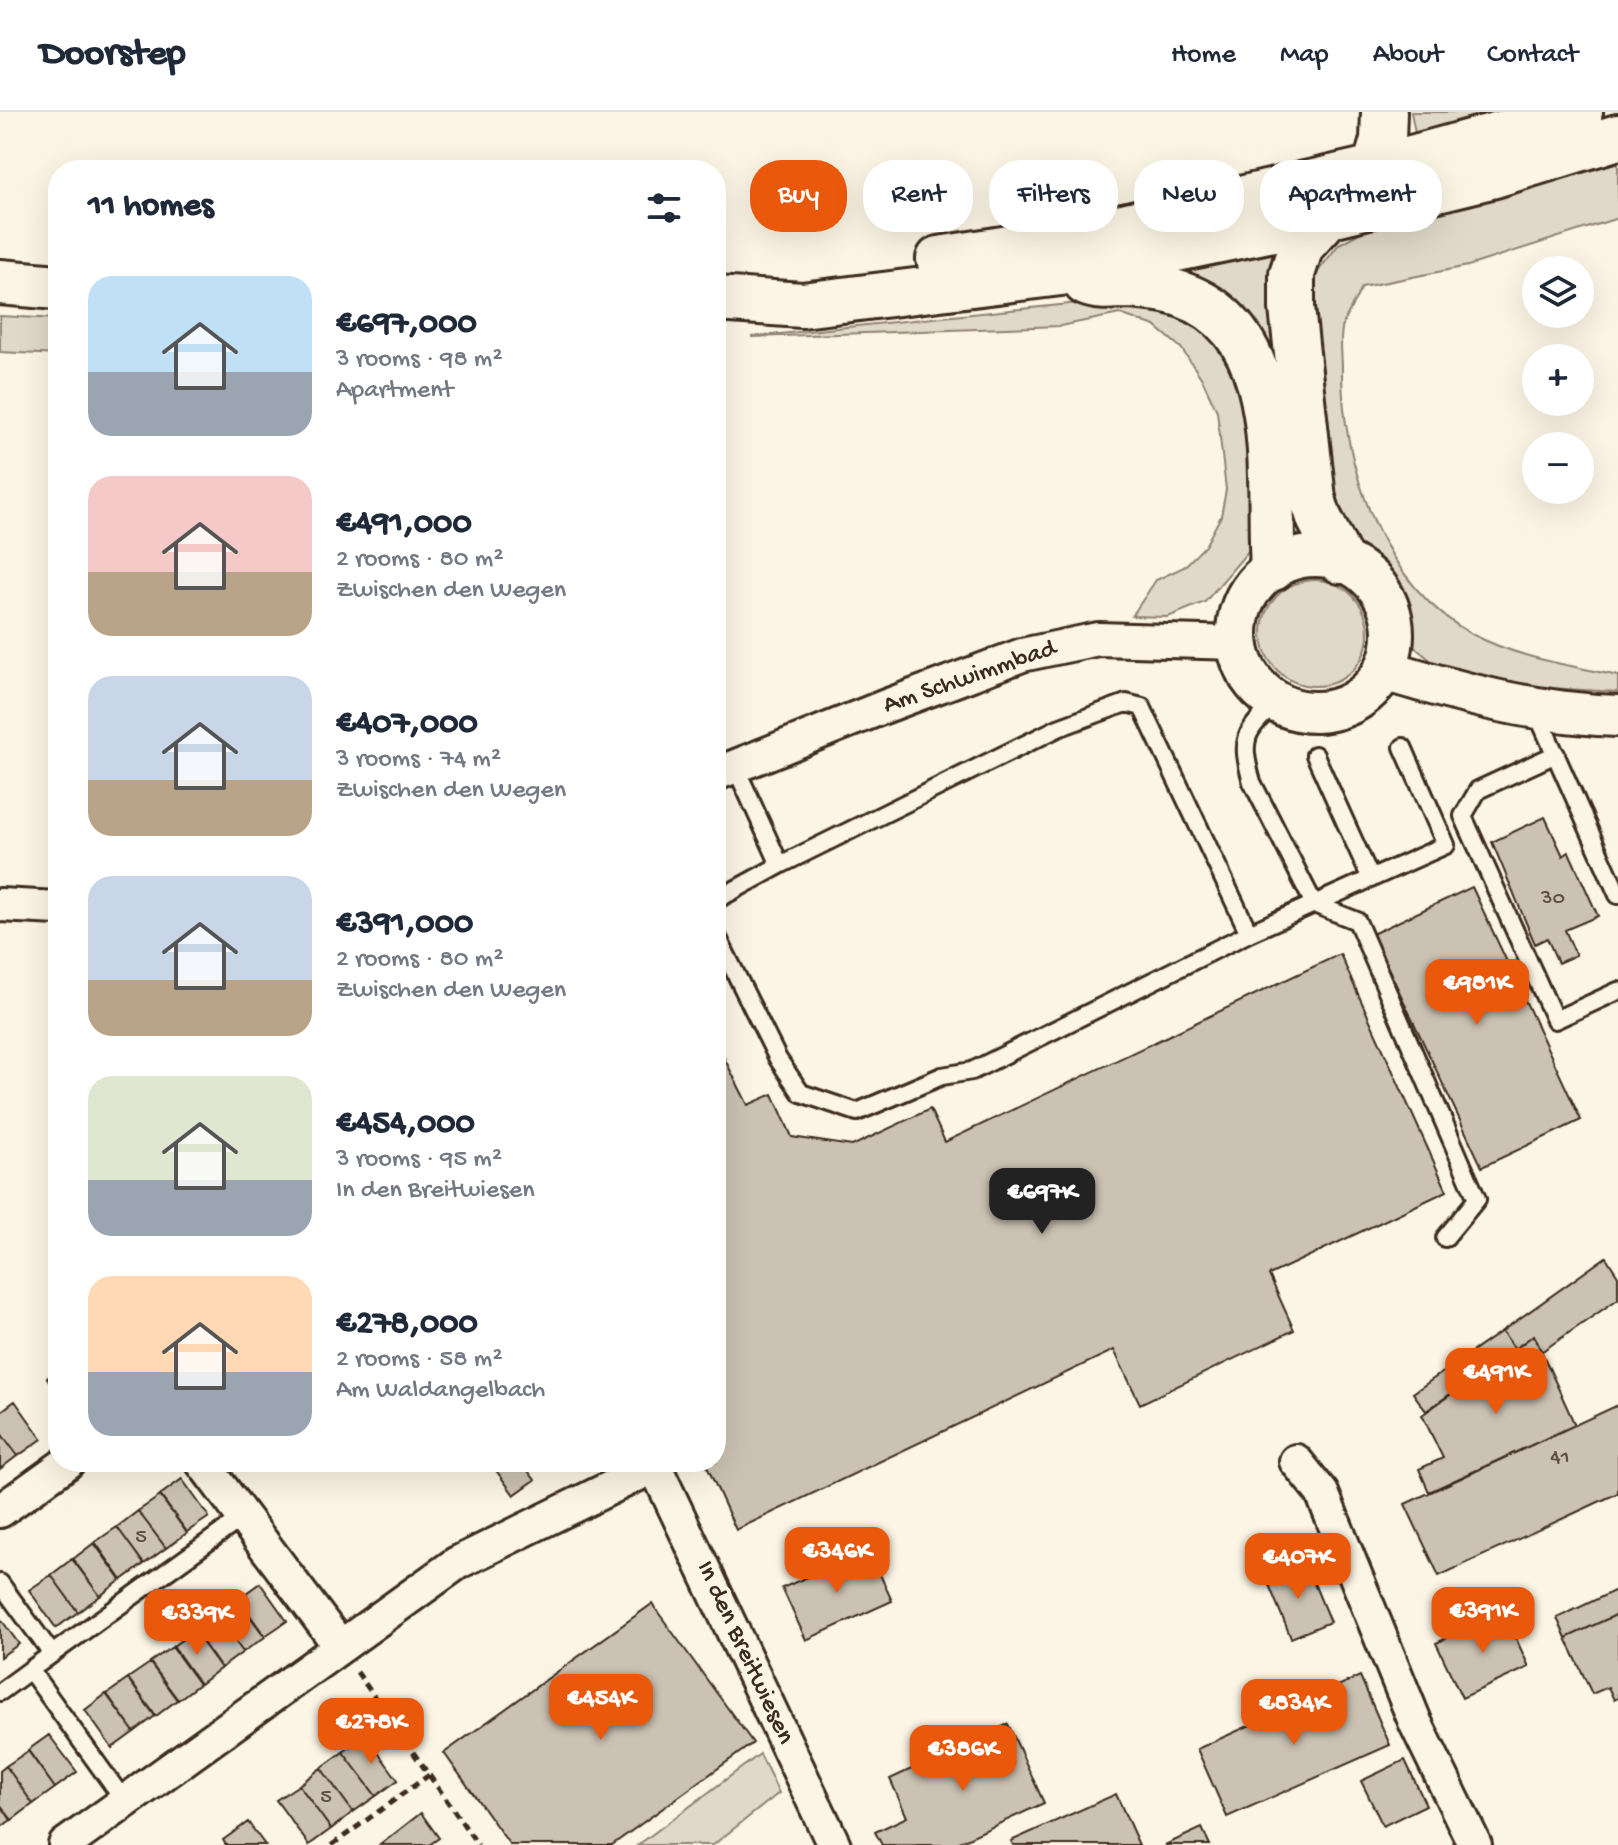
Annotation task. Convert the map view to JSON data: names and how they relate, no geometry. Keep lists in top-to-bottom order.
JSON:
{
  "streets": {
    "street": ["Am Schwimmbad", "In den Breitwiesen"]
  },
  "house_numbers": [
    "30",
    "41",
    "5",
    "5"
  ],
  "page": {
    "header": "Doorstep",
    "nav": [
      "Home",
      "Map",
      "About",
      "Contact"
    ],
    "chip": [
      "Buy",
      "Rent",
      "Filters",
      "New",
      "Apartment"
    ],
    "heading": "11 homes",
    "map_buttons": ["+", "−"],
    "list": [
      {
        "name": "€697,000",
        "note": "3 rooms · 98 m² · Apartment"
      },
      {
        "name": "€491,000",
        "note": "2 rooms · 80 m² · Zwischen den Wegen"
      },
      {
        "name": "€407,000",
        "note": "3 rooms · 74 m² · Zwischen den Wegen"
      },
      {
        "name": "€391,000",
        "note": "2 rooms · 80 m² · Zwischen den Wegen"
      },
      {
        "name": "€454,000",
        "note": "3 rooms · 95 m² · In den Breitwiesen"
      },
      {
        "name": "€278,000",
        "note": "2 rooms · 58 m² · Am Waldangelbach"
      }
    ],
    "price": [
      "€981K",
      "€697K",
      "€491K",
      "€346K",
      "€407K",
      "€391K",
      "€339K",
      "€454K",
      "€834K",
      "€278K",
      "€386K"
    ]
  }
}
